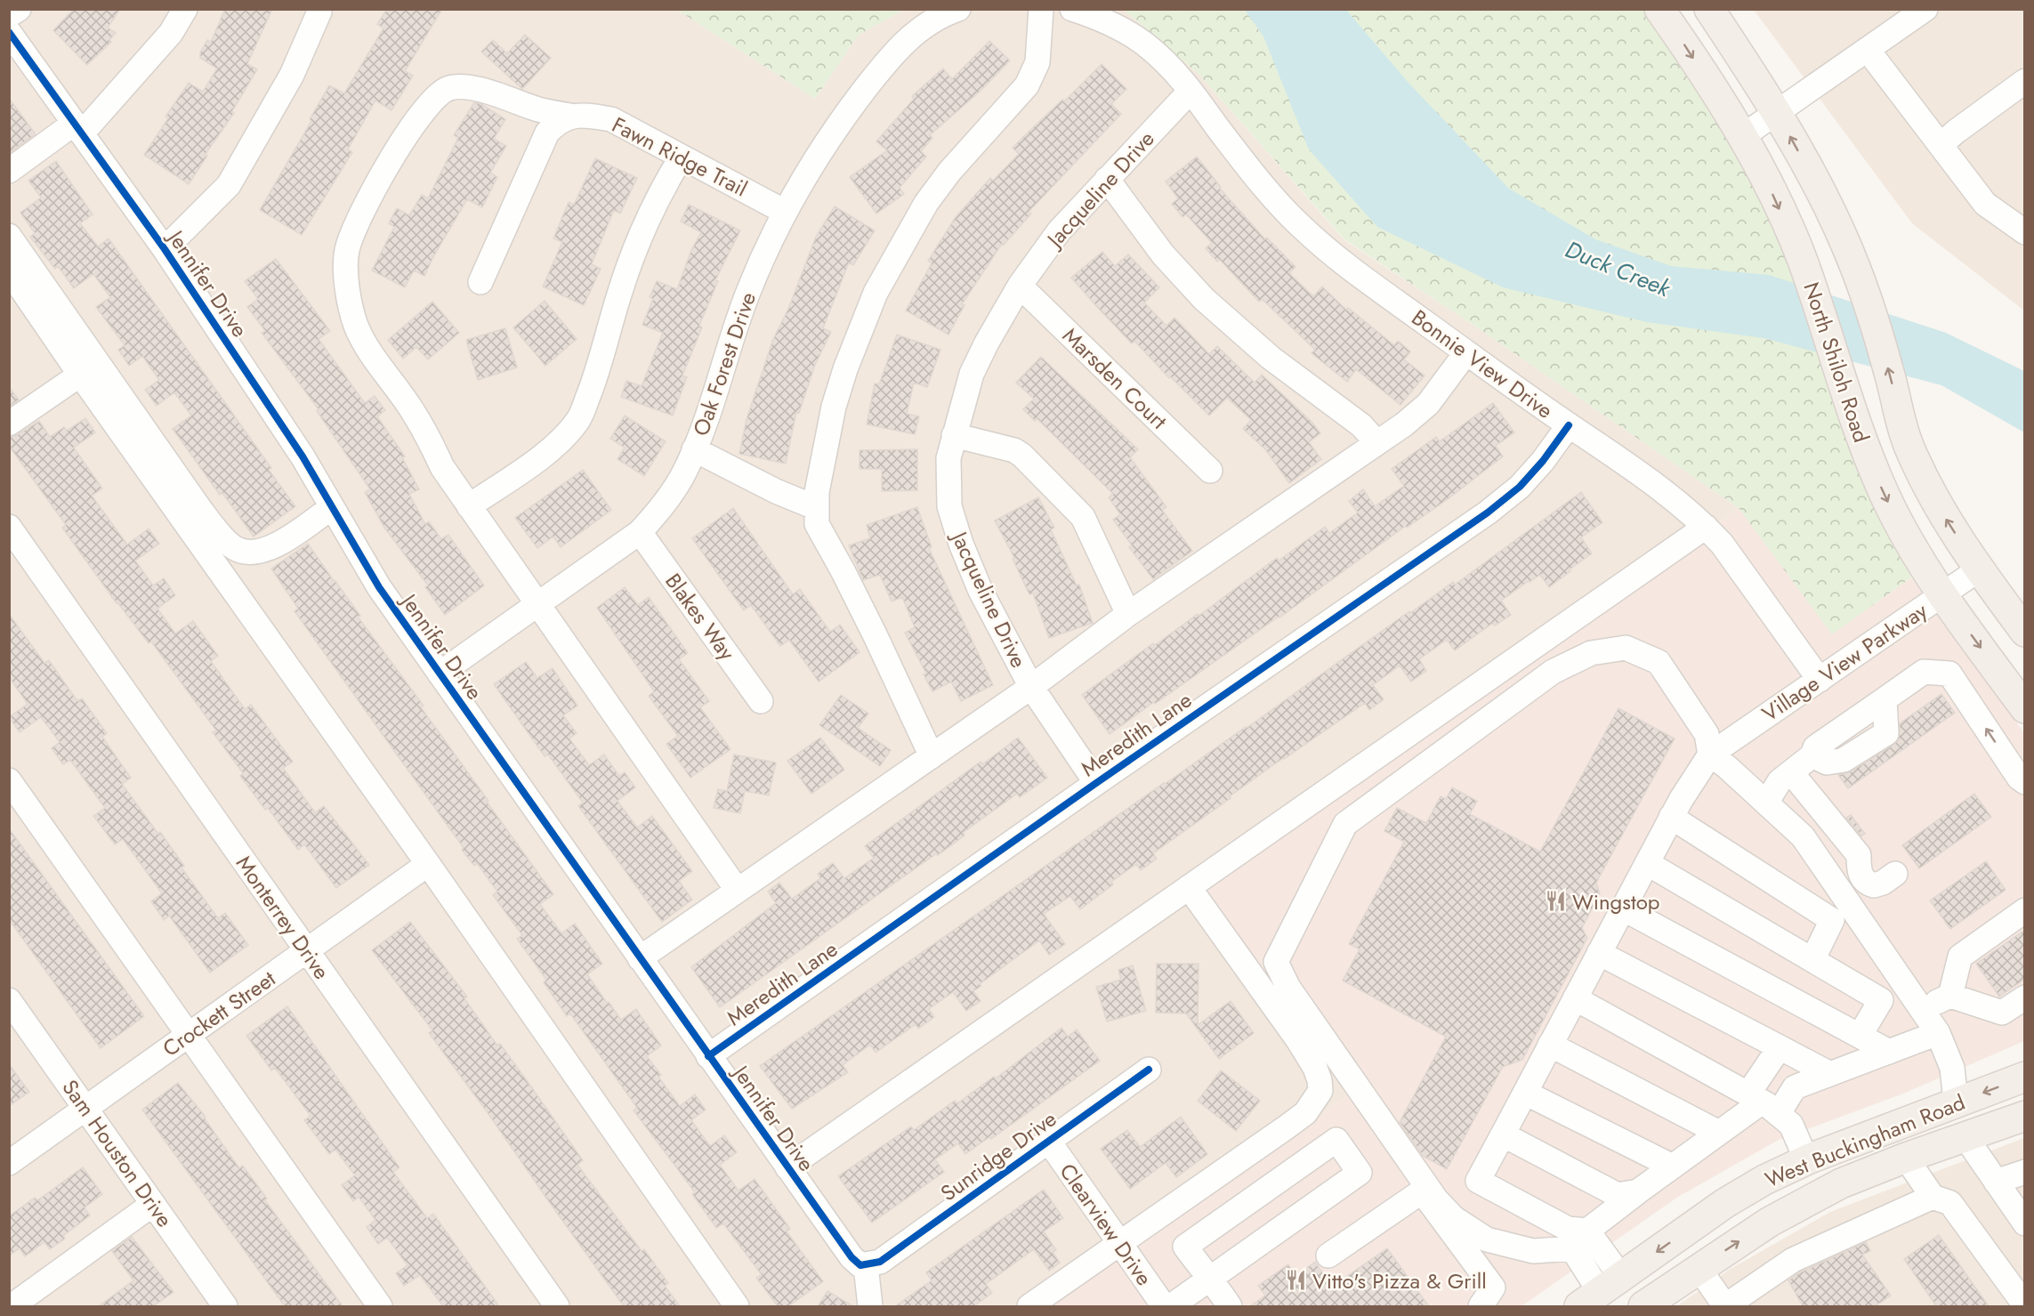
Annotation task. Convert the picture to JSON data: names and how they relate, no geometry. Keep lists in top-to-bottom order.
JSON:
{
  "streets": {
    "main road": ["North Shiloh Road", "West Buckingham Road"],
    "street": [
      "Fawn Ridge Trail",
      "Jacqueline Drive",
      "Jennifer Drive",
      "Oak Forest Drive",
      "Bonnie View Drive",
      "Marsden Court",
      "Blakes Way",
      "Village View Parkway",
      "Meredith Lane",
      "Monterrey Drive",
      "Crockett Street",
      "Sam Houston Drive",
      "Sunridge Drive",
      "Clearview Drive"
    ]
  },
  "crossings": [
    ["Fawn Ridge Trail", "Oak Forest Drive"],
    ["Jacqueline Drive", "Bonnie View Drive"],
    ["Jacqueline Drive", "Marsden Court"],
    ["Jacqueline Drive", "Meredith Lane"],
    ["Jennifer Drive", "Oak Forest Drive"],
    ["Jennifer Drive", "Meredith Lane"],
    ["Jennifer Drive", "Sunridge Drive"],
    ["North Shiloh Road", "Village View Parkway"],
    ["Oak Forest Drive", "Blakes Way"],
    ["Bonnie View Drive", "Village View Parkway"],
    ["Bonnie View Drive", "Meredith Lane"],
    ["Monterrey Drive", "Crockett Street"],
    ["Crockett Street", "Sam Houston Drive"],
    ["Sunridge Drive", "Clearview Drive"]
  ],
  "water": ["Duck Creek"],
  "places": {
    "restaurant": ["Wingstop", "Vitto's Pizza & Grill"]
  }
}
